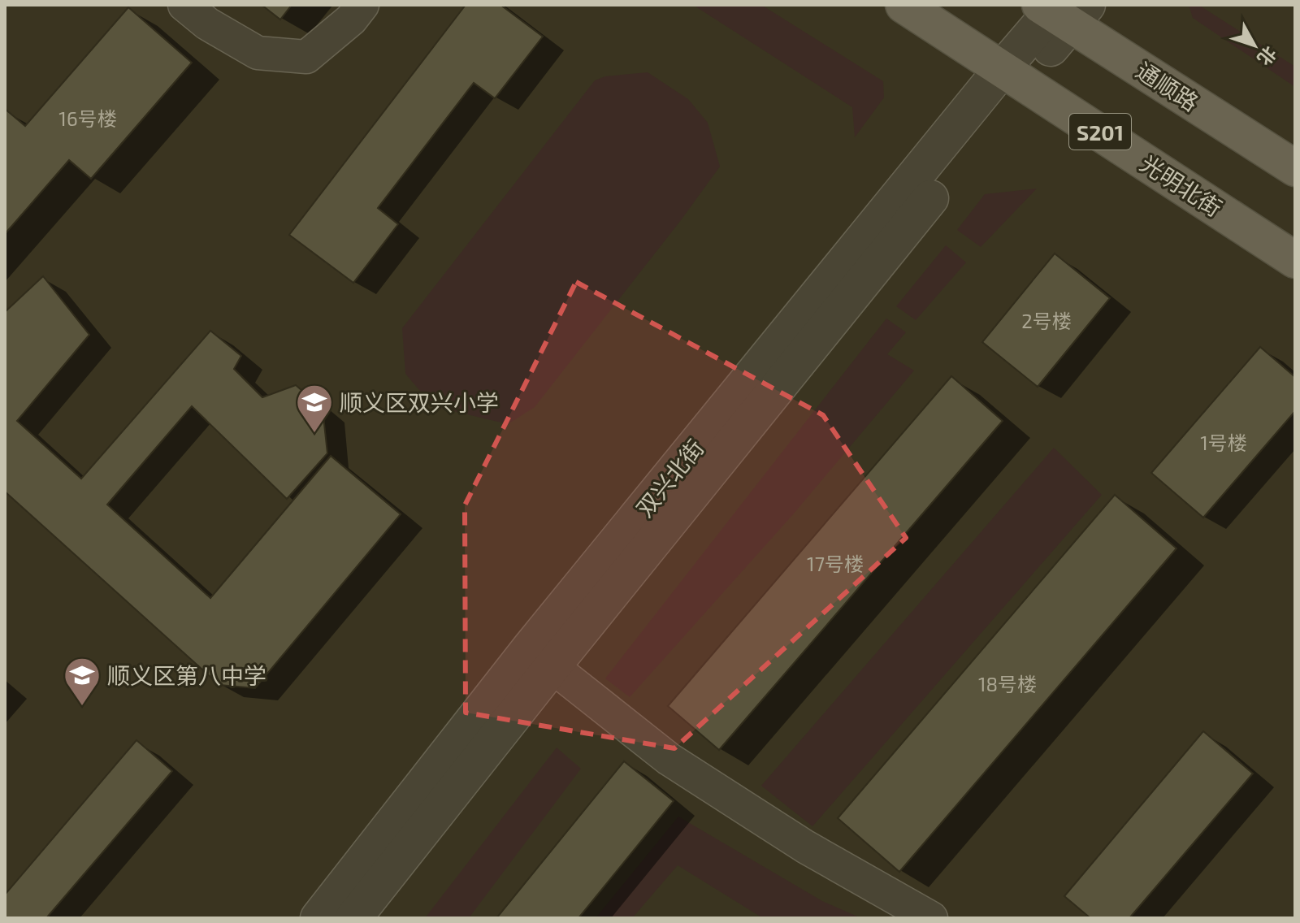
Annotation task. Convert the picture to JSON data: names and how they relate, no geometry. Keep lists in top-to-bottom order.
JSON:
{
  "streets": {
    "main road": ["通顺路", "S201", "光明北街"],
    "street": ["双兴北街"]
  },
  "crossings": [
    ["通顺路", "双兴北街"],
    ["光明北街", "双兴北街"]
  ],
  "places": {
    "school or university": ["顺义区双兴小学", "顺义区第八中学"]
  },
  "house_numbers": [
    "16号楼",
    "2号楼",
    "1号楼",
    "17号楼",
    "18号楼"
  ],
  "north": "bottom right"
}
